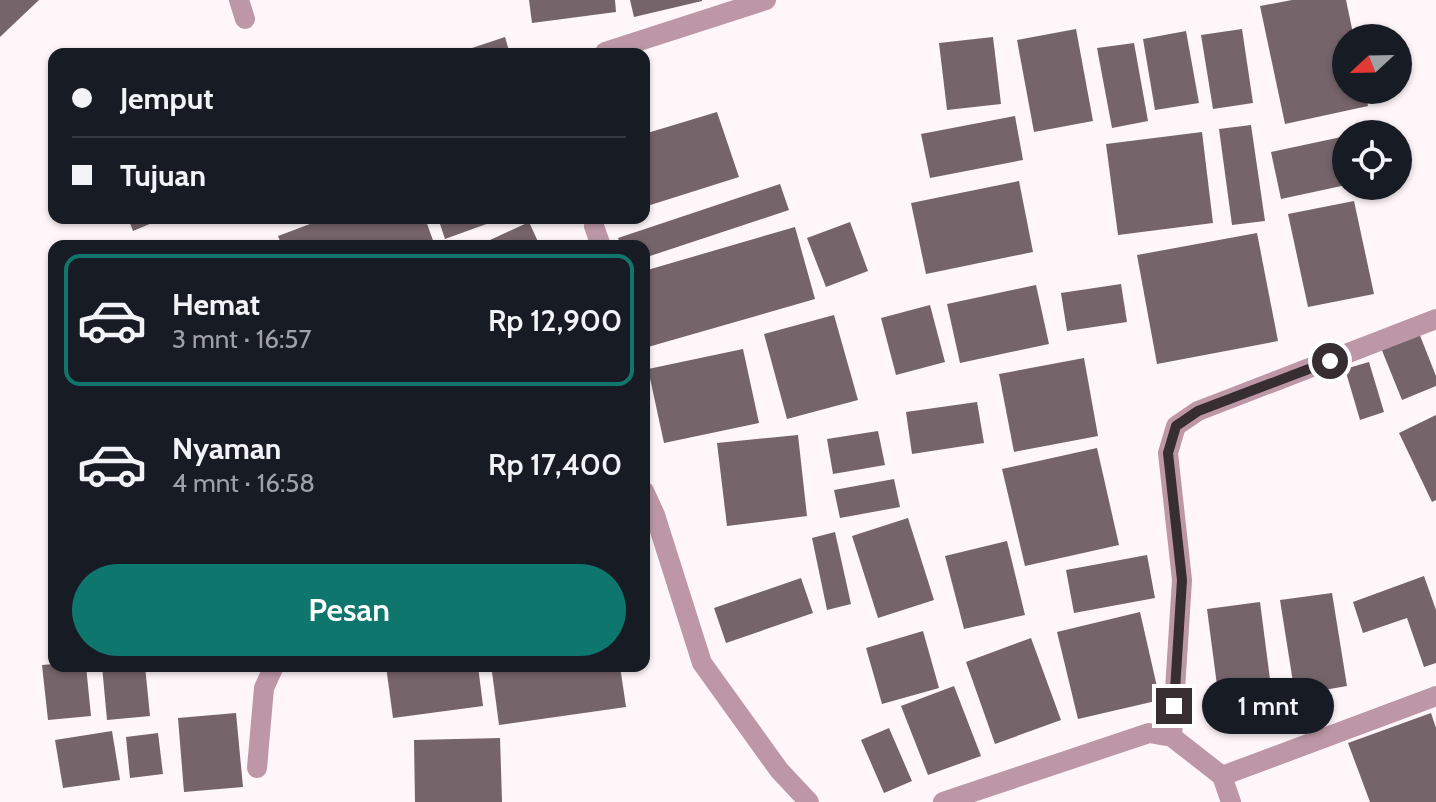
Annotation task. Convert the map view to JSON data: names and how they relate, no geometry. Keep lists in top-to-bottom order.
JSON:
{
  "north": "left",
  "page": {
    "banner": ["Jemput", "Tujuan"],
    "list": [
      {
        "name": "Hemat",
        "note": "3 mnt · 16:57",
        "value": "Rp 12,900"
      },
      {
        "name": "Nyaman",
        "note": "4 mnt · 16:58",
        "value": "Rp 17,400"
      }
    ],
    "buttons": "Pesan",
    "bubble": "1 mnt"
  }
}
